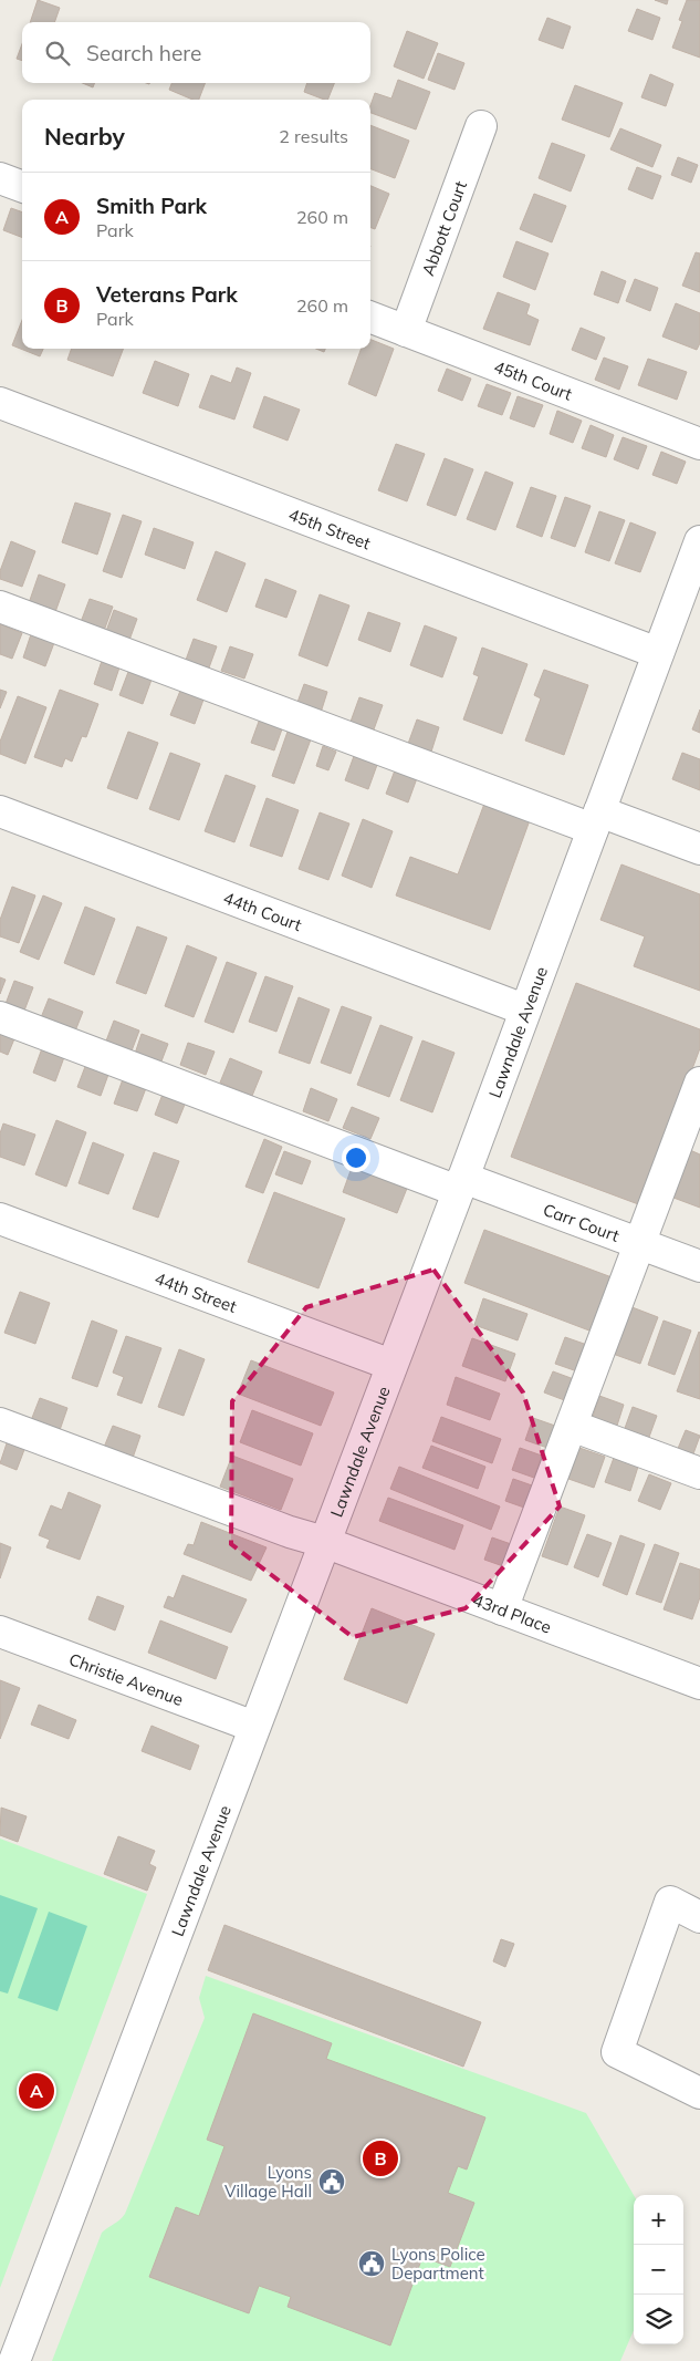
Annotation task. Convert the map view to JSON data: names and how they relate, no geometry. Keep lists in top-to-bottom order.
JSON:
{
  "streets": {
    "street": [
      "Abbott Court",
      "45th Court",
      "45th Street",
      "44th Court",
      "Lawndale Avenue",
      "Carr Court",
      "44th Street",
      "43rd Place",
      "Christie Avenue"
    ]
  },
  "crossings": [
    ["Abbott Court", "45th Court"],
    ["45th Street", "Lawndale Avenue"],
    ["44th Court", "Lawndale Avenue"],
    ["Lawndale Avenue", "Carr Court"],
    ["Lawndale Avenue", "44th Street"],
    ["Lawndale Avenue", "43rd Place"],
    ["Lawndale Avenue", "Christie Avenue"]
  ],
  "places": {
    "public building": ["Lyons Village Hall", "Lyons Police Department"]
  },
  "page": {
    "search": "Search here",
    "heading": ["Nearby", "2 results"],
    "list": [
      {
        "mark": "A",
        "name": "Smith Park",
        "note": "Park",
        "value": "260 m"
      },
      {
        "mark": "B",
        "name": "Veterans Park",
        "note": "Park",
        "value": "260 m"
      }
    ],
    "pins": ["A", "B"],
    "map_buttons": ["+", "−"]
  }
}
